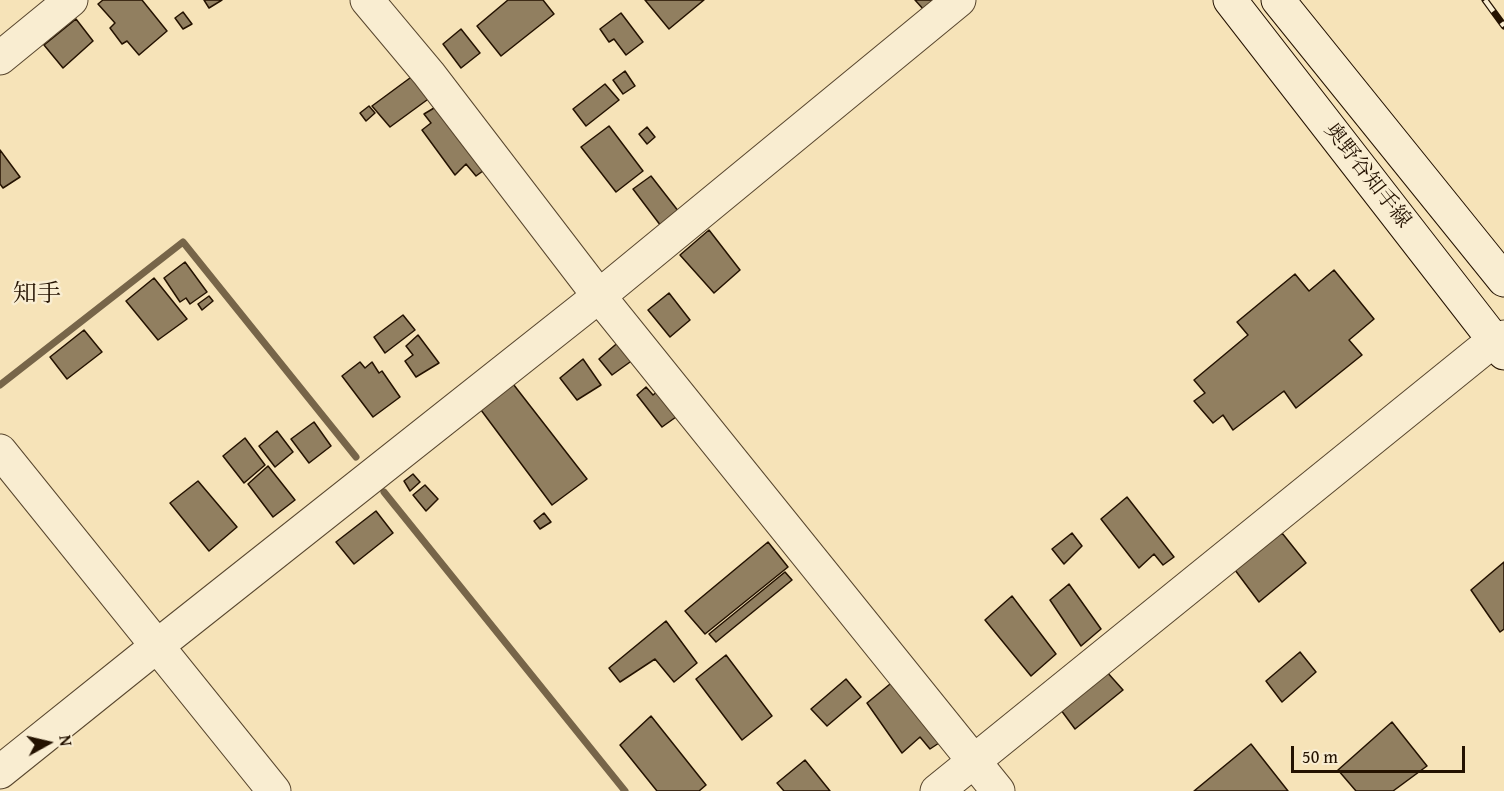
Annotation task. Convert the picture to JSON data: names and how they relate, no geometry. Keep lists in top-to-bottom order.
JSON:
{
  "streets": {
    "street": ["奥野谷知手線"]
  },
  "districts": ["知手"],
  "scale_bar": "50 m",
  "north": "right"
}
